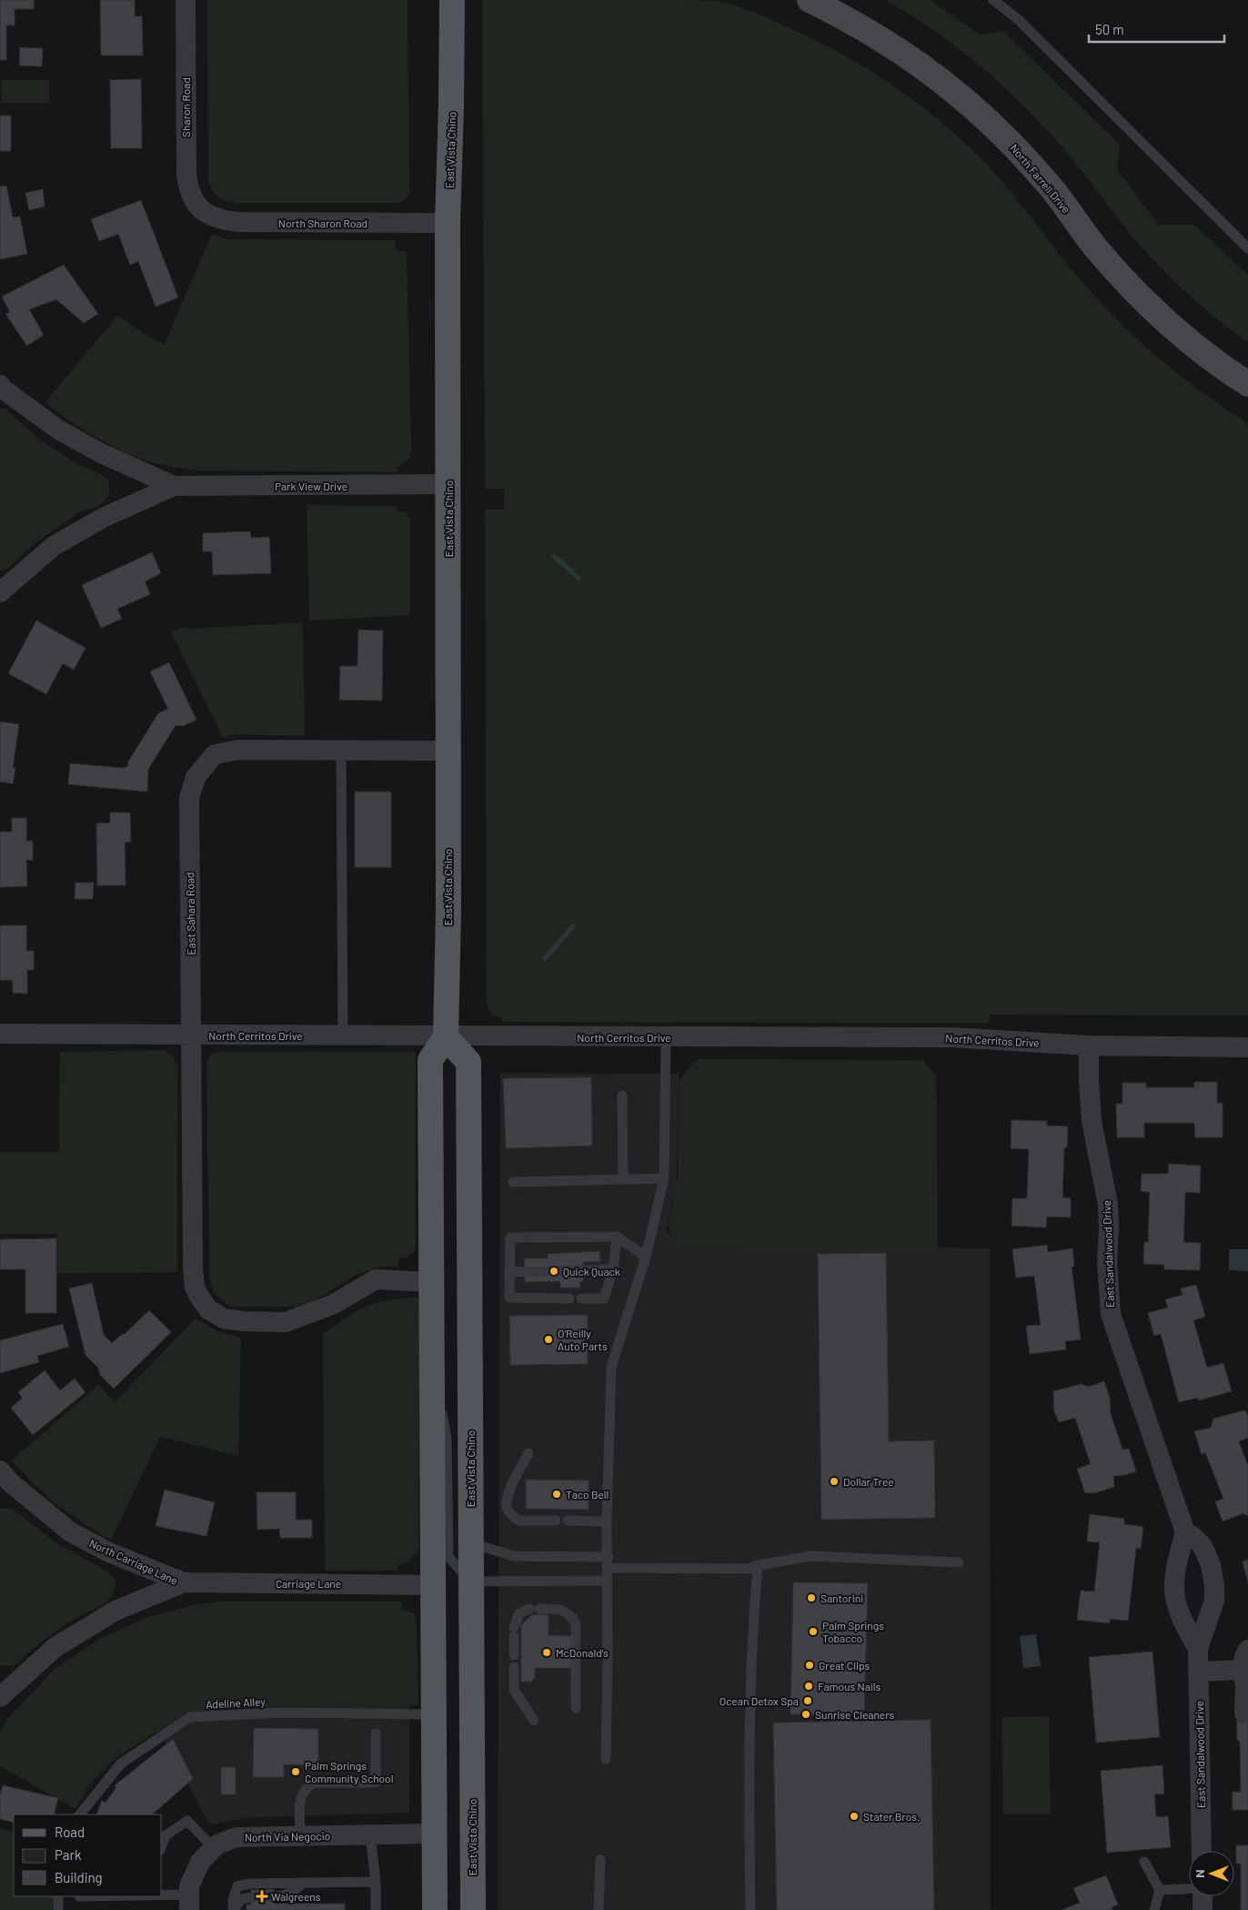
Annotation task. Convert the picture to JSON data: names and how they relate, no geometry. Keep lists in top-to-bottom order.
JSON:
{
  "streets": {
    "main road": ["East Vista Chino"],
    "street": [
      "Sharon Road",
      "North Farrell Drive",
      "North Sharon Road",
      "Park View Drive",
      "East Sahara Road",
      "North Cerritos Drive",
      "East Sandalwood Drive",
      "North Carriage Lane",
      "Carriage Lane",
      "North Via Negocio"
    ],
    "lane": ["Adeline Alley"]
  },
  "crossings": [
    ["Sharon Road", "North Sharon Road"],
    ["East Vista Chino", "North Sharon Road"],
    ["East Vista Chino", "Park View Drive"],
    ["East Vista Chino", "East Sahara Road"],
    ["East Vista Chino", "North Cerritos Drive"],
    ["East Sahara Road", "North Cerritos Drive"],
    ["North Cerritos Drive", "East Sandalwood Drive"],
    ["North Carriage Lane", "Carriage Lane"]
  ],
  "places": {
    "other": [
      "Quick Quack",
      "O'Reilly Auto Parts",
      "Dollar Tree",
      "Taco Bell",
      "Santorini",
      "Palm Springs Tobacco",
      "McDonald's",
      "Great Clips",
      "Famous Nails",
      "Ocean Detox Spa",
      "Sunrise Cleaners",
      "Palm Springs Community School",
      "Stater Bros."
    ],
    "health": ["Walgreens"]
  },
  "legend": ["Road", "Park", "Building"],
  "scale_bar": "50 m",
  "north": "left"
}
